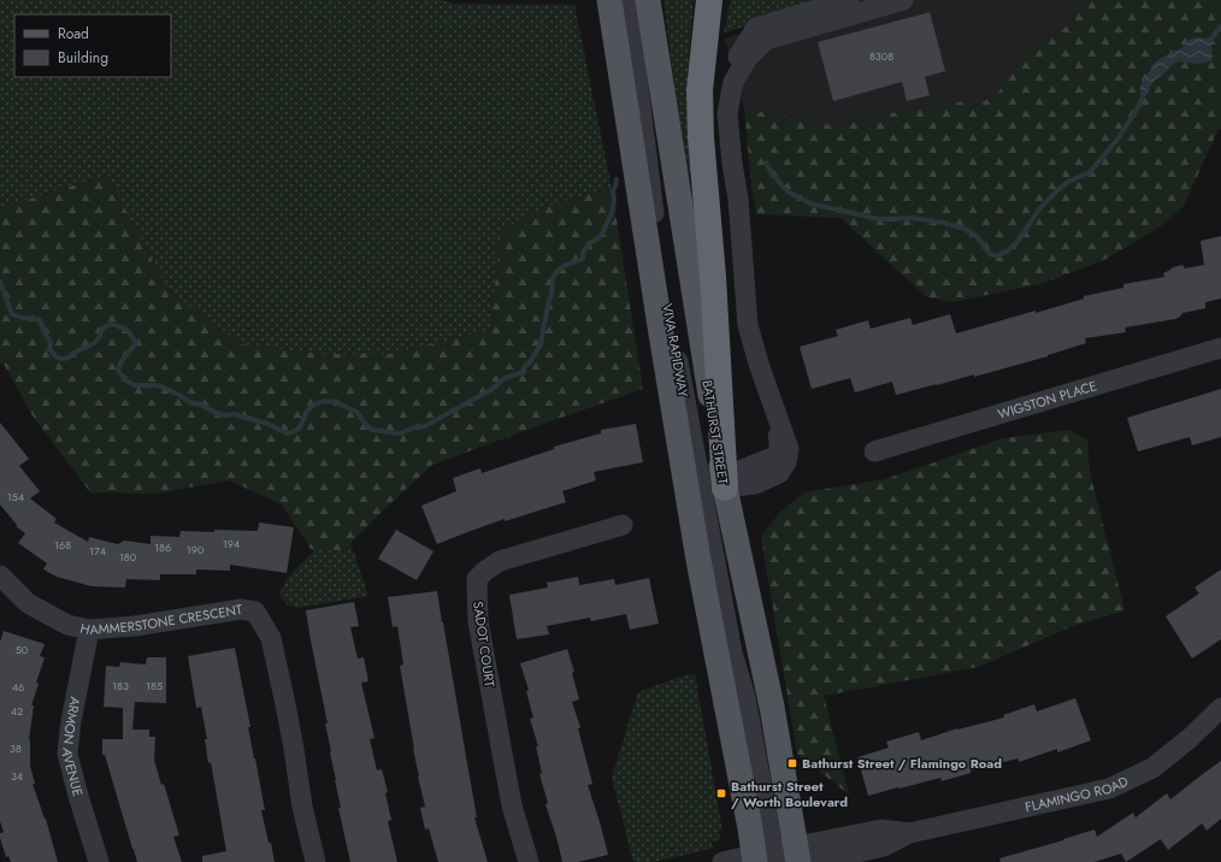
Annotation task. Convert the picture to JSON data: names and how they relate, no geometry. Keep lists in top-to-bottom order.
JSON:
{
  "streets": {
    "main road": ["BATHURST STREET"],
    "street": [
      "VIVA RAPIDWAY",
      "WIGSTON PLACE",
      "HAMMERSTONE CRESCENT",
      "SADOT COURT",
      "ARMON AVENUE",
      "FLAMINGO ROAD"
    ]
  },
  "crossings": [
    ["VIVA RAPIDWAY", "BATHURST STREET"],
    ["VIVA RAPIDWAY", "FLAMINGO ROAD"],
    ["BATHURST STREET", "FLAMINGO ROAD"],
    ["HAMMERSTONE CRESCENT", "ARMON AVENUE"]
  ],
  "places": {
    "transit": ["Bathurst Street / Flamingo Road", "Bathurst Street / Worth Boulevard"]
  },
  "house_numbers": [
    "8308",
    "154",
    "194",
    "168",
    "186",
    "190",
    "174",
    "180",
    "50",
    "183",
    "185",
    "46",
    "42",
    "38",
    "34"
  ],
  "legend": ["Road", "Building"]
}
